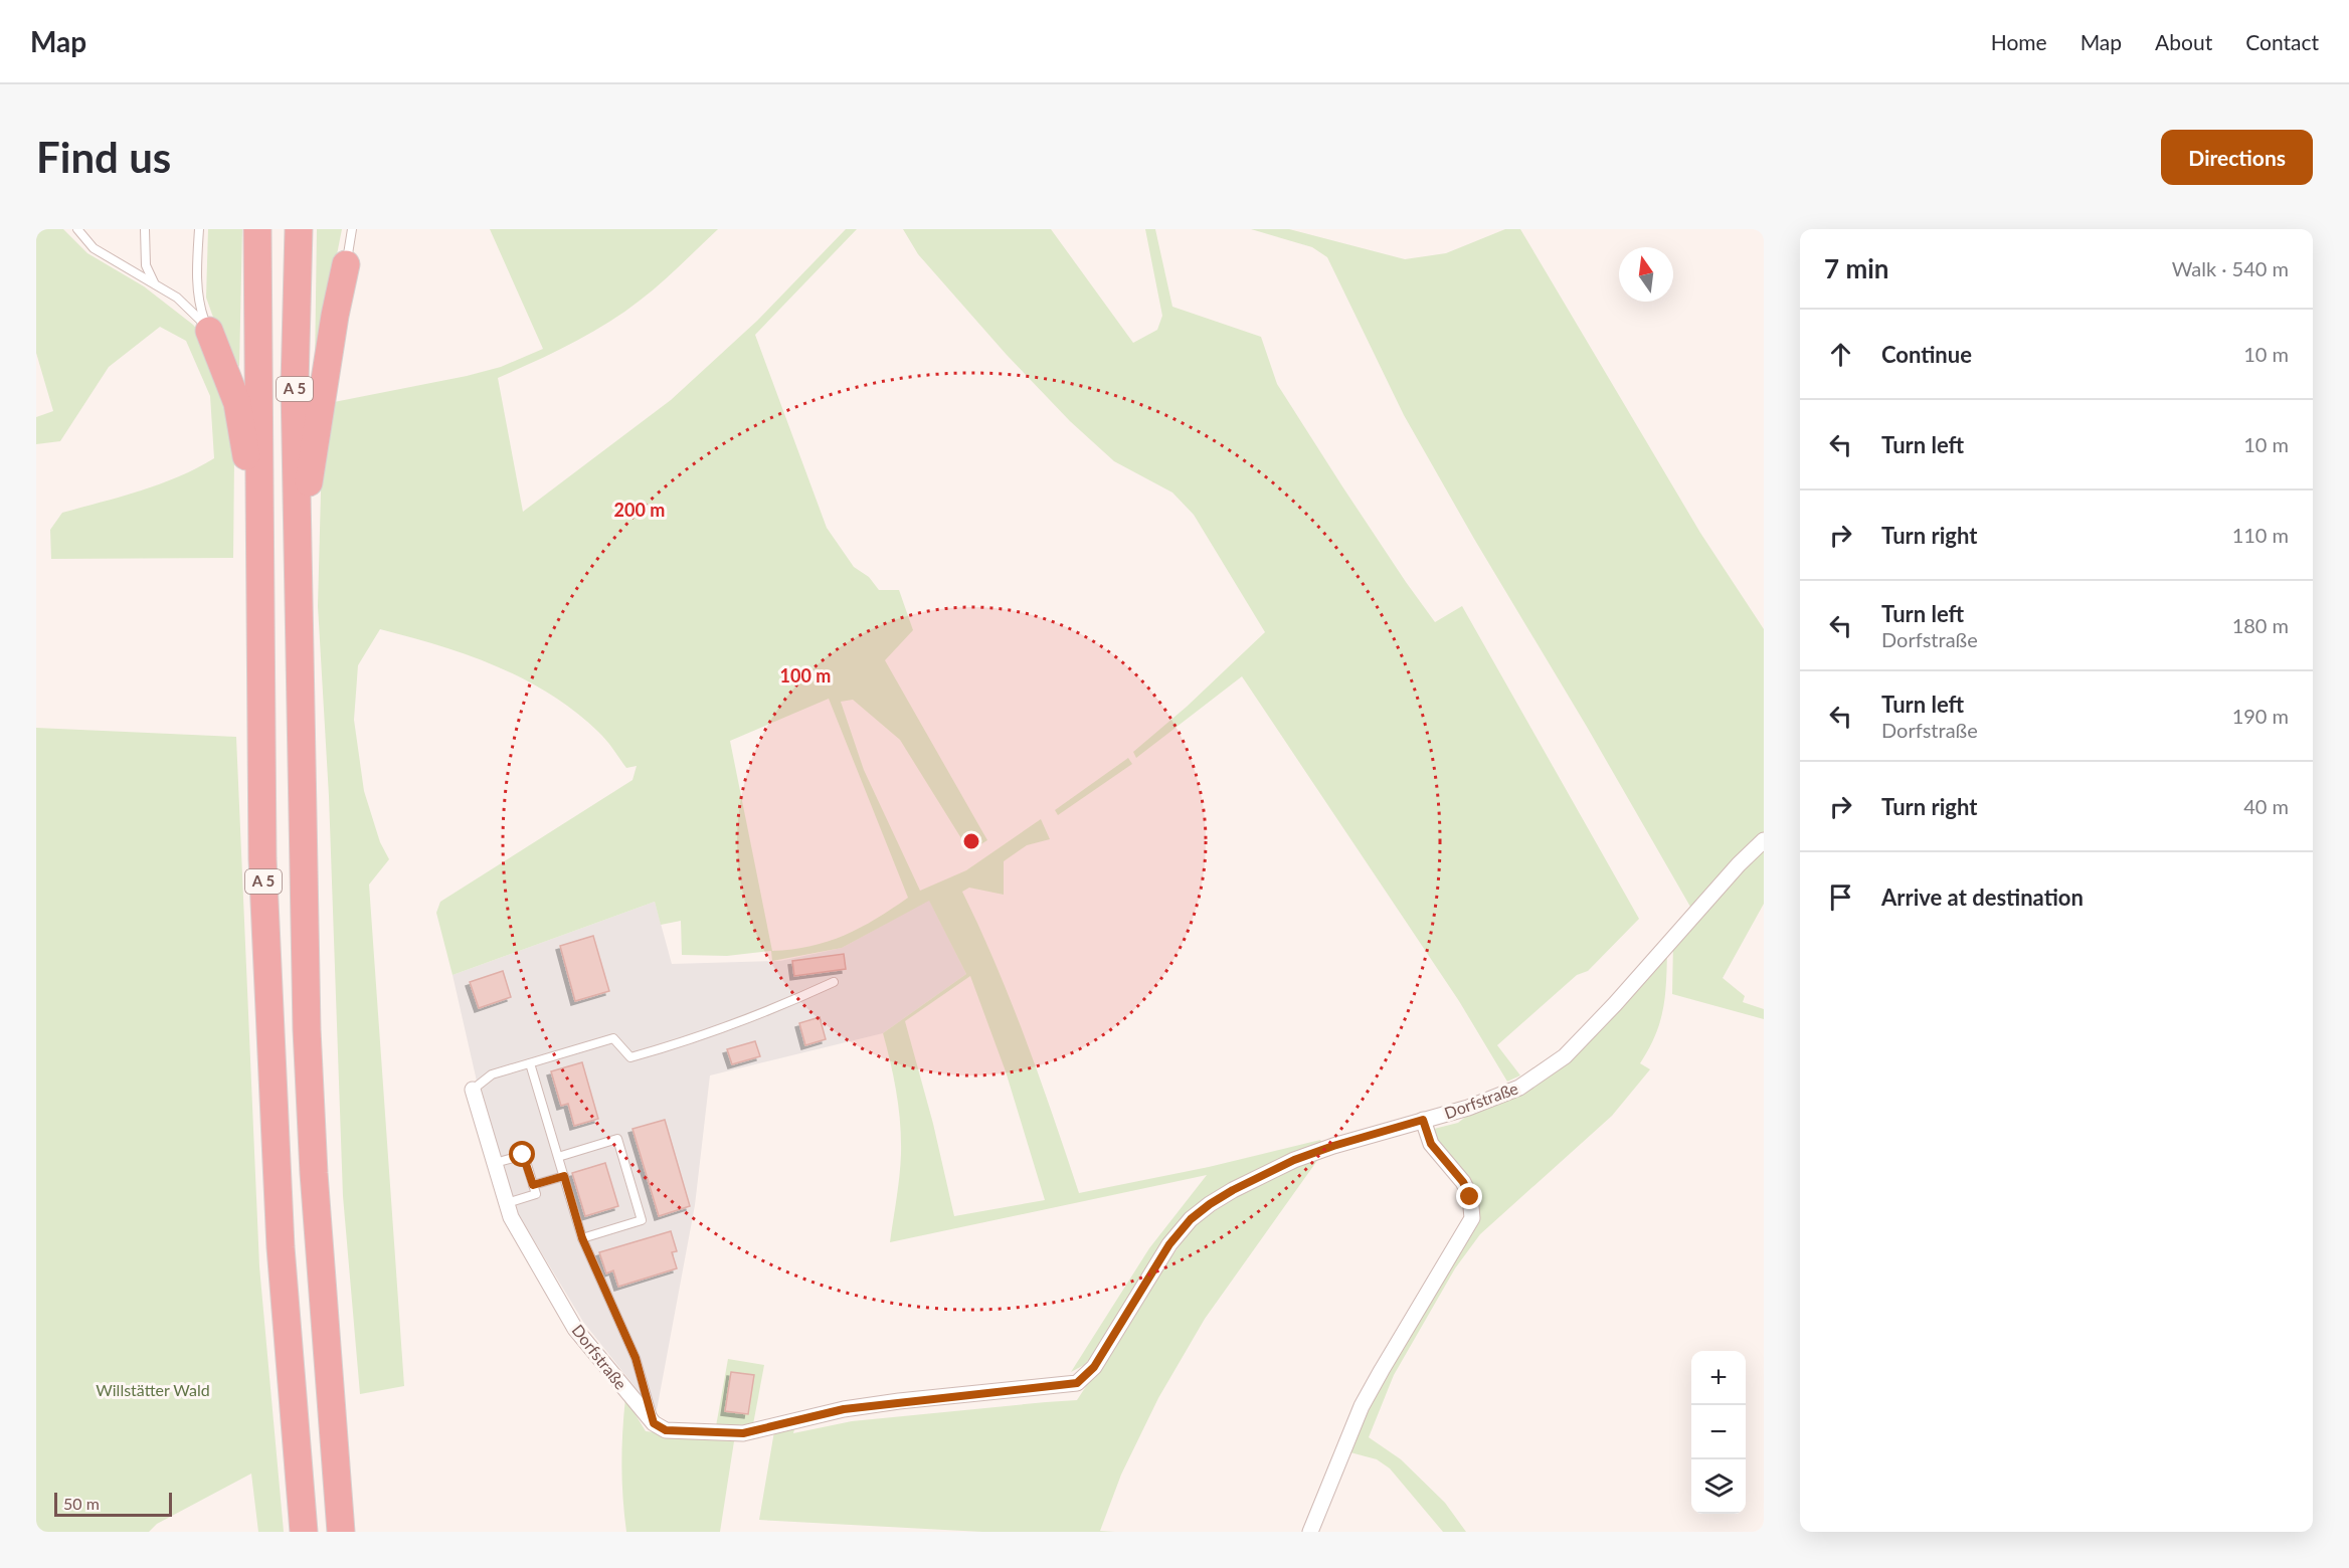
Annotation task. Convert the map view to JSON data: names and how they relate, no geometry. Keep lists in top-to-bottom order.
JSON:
{
  "streets": {
    "highway": ["A 5"],
    "street": ["Dorfstraße"]
  },
  "parks": ["Willstätter Wald"],
  "scale_bar": "50 m",
  "north": "top",
  "page": {
    "header": "Map",
    "nav": [
      "Home",
      "Map",
      "About",
      "Contact"
    ],
    "buttons": "Directions",
    "title": "Find us",
    "heading": ["7 min", "Walk · 540 m"],
    "list": [
      ["Continue", "10 m"],
      ["Turn left", "10 m"],
      ["Turn right", "110 m"],
      ["Turn left", "Dorfstraße", "180 m"],
      ["Turn left", "Dorfstraße", "190 m"],
      ["Turn right", "40 m"],
      "Arrive at destination"
    ],
    "map_buttons": ["+", "−"],
    "scale": "50 m"
  },
  "rings": ["200 m", "100 m"]
}
